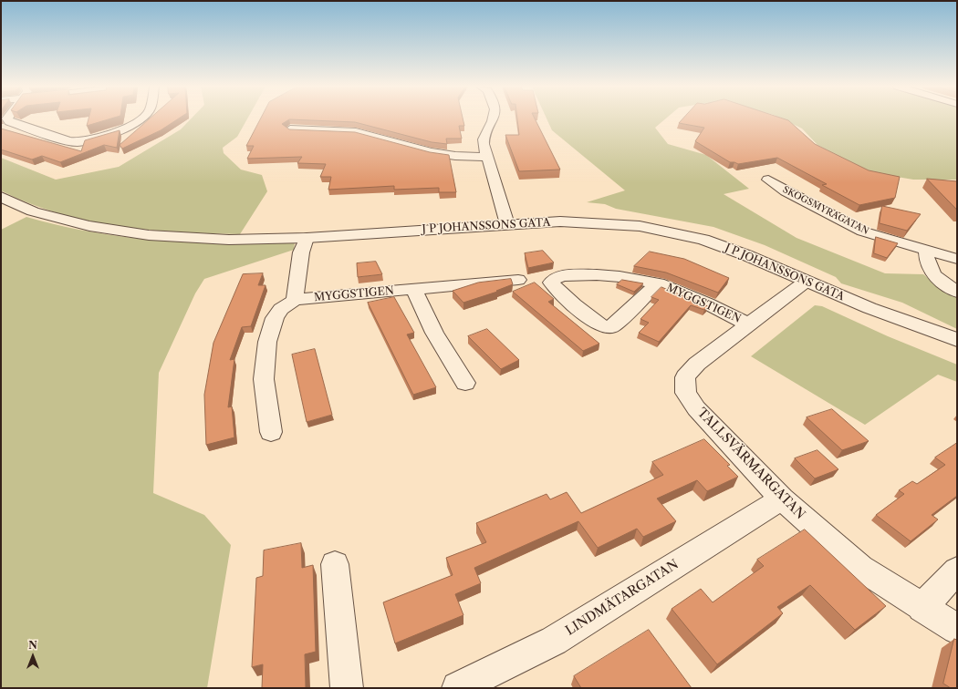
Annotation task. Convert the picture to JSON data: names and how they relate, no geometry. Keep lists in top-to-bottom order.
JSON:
{
  "streets": {
    "street": [
      "SKOGSMYRAGATAN",
      "J P JOHANSSONS GATA",
      "MYGGSTIGEN",
      "TALLSVÄRMARGATAN",
      "LINDMÄTARGATAN"
    ]
  },
  "crossings": [
    ["J P JOHANSSONS GATA", "TALLSVÄRMARGATAN"],
    ["MYGGSTIGEN", "TALLSVÄRMARGATAN"],
    ["TALLSVÄRMARGATAN", "LINDMÄTARGATAN"]
  ],
  "north": "top"
}
